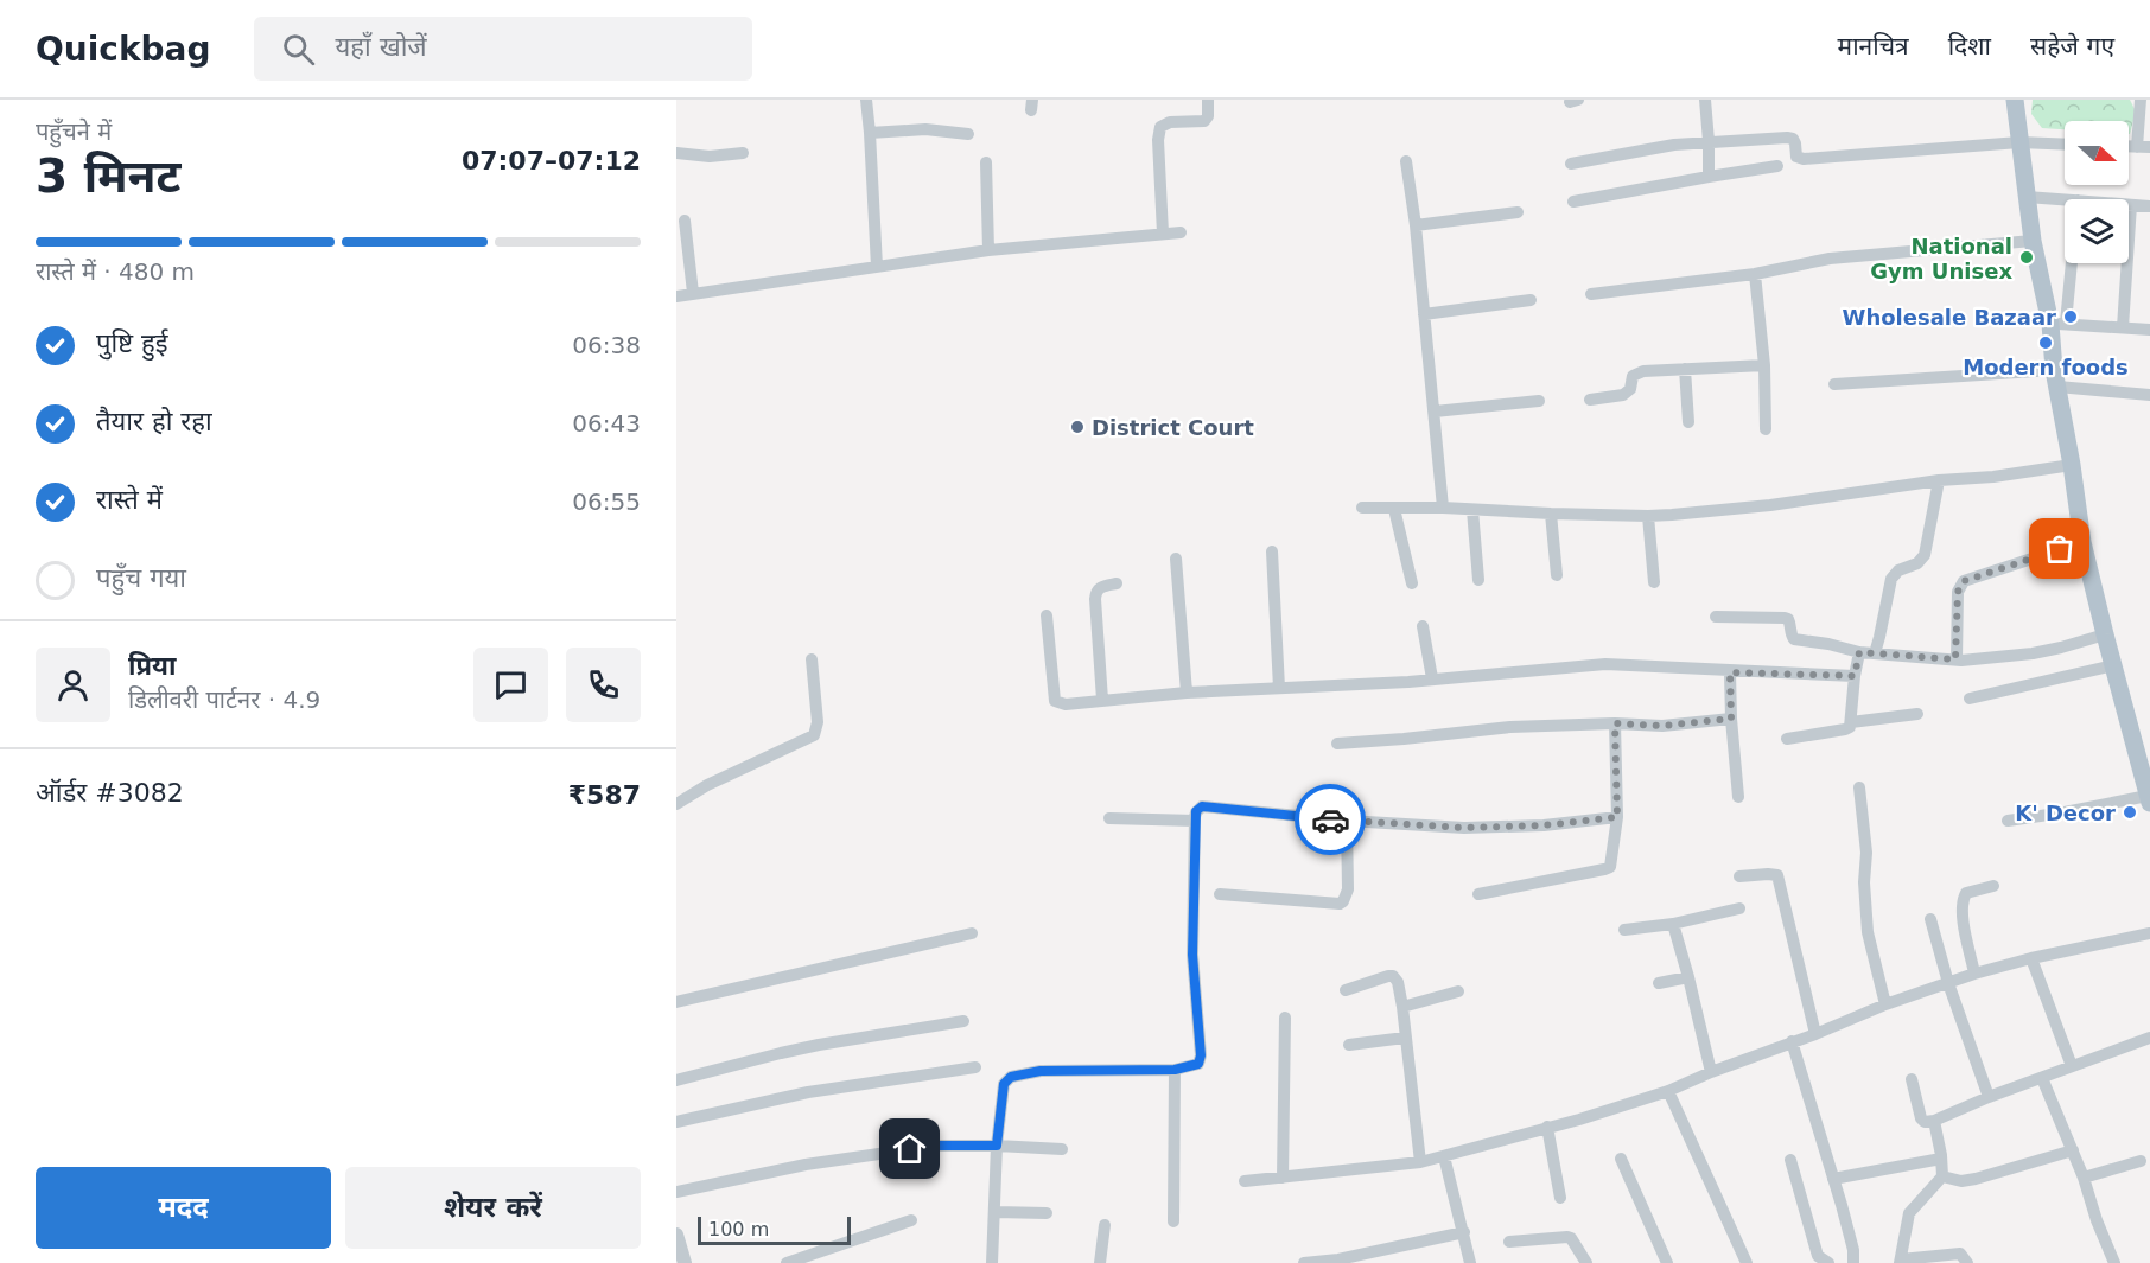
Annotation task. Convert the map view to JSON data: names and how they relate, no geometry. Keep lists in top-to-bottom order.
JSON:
{
  "places": [
    "National Gym Unisex",
    "Wholesale Bazaar",
    "Modern foods",
    "District Court",
    "K' Decor"
  ],
  "scale_bar": "100 m",
  "north": "right",
  "page": {
    "header": "Quickbag",
    "search": "यहाँ खोजें",
    "nav": ["मानचित्र", "दिशा", "सहेजे गए"],
    "heading": ["3 मिनट", "पहुँचने में", "07:07–07:12"],
    "panel": [
      "प्रिया",
      "डिलीवरी पार्टनर · 4.9",
      "ऑर्डर #3082",
      "₹587"
    ],
    "bar": "रास्ते में · 480 m",
    "list": [
      ["पुष्टि हुई", "06:38"],
      ["तैयार हो रहा", "06:43"],
      ["रास्ते में", "06:55"],
      "पहुँच गया"
    ],
    "buttons": ["मदद", "शेयर करें"],
    "scale": "100 m"
  }
}
